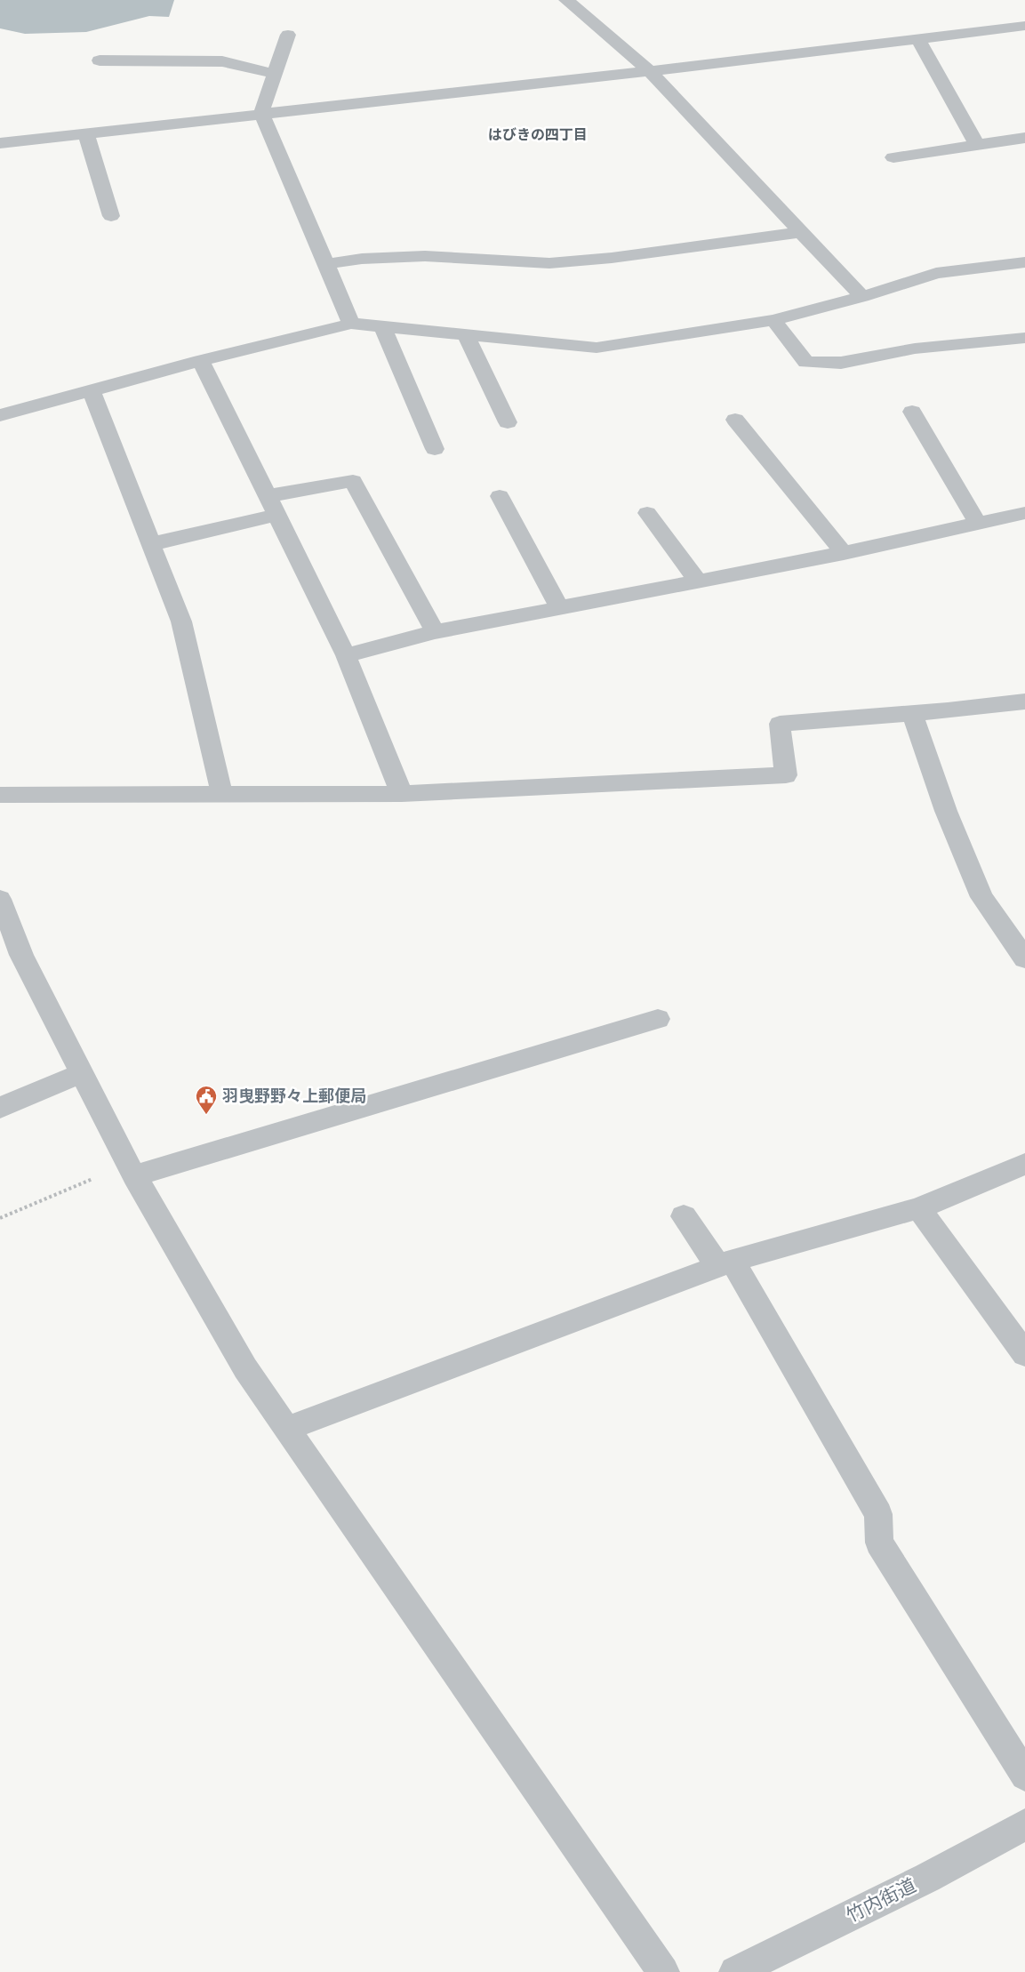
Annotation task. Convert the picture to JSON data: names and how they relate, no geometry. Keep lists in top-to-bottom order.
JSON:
{
  "streets": {
    "street": ["竹内街道"]
  },
  "districts": ["はびきの四丁目"],
  "places": {
    "public building": ["羽曳野野々上郵便局"]
  }
}
